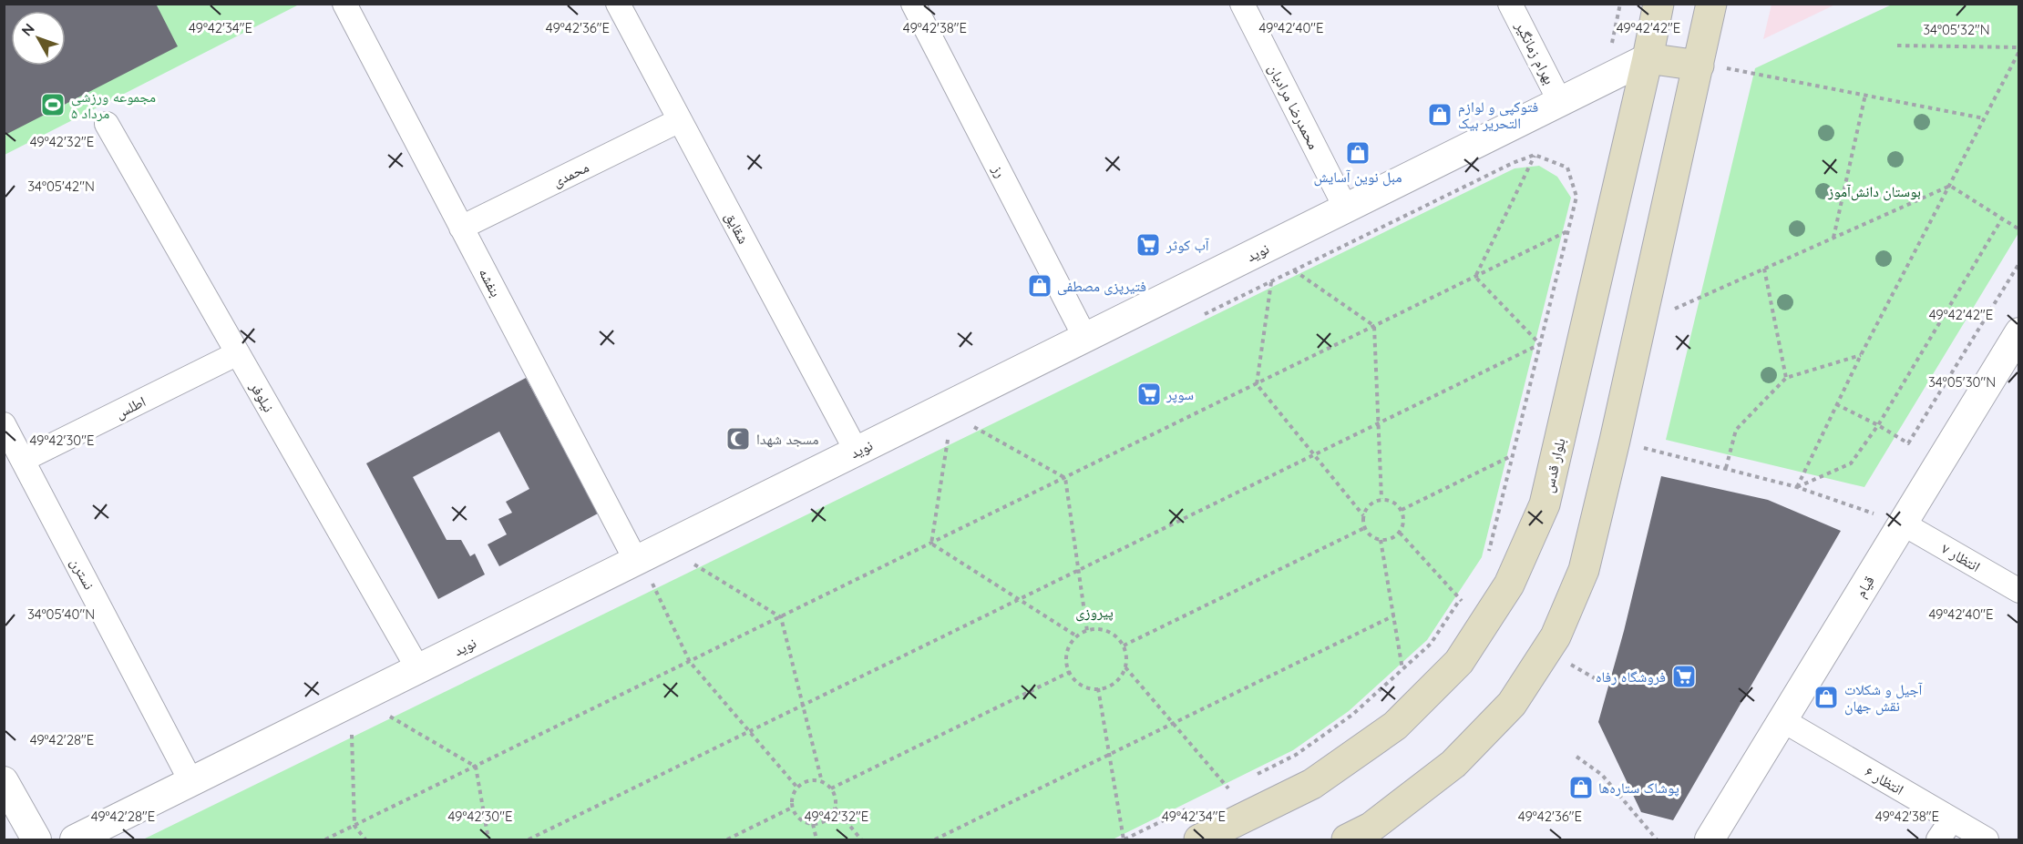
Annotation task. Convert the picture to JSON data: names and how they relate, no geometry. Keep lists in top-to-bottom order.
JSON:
{
  "streets": {
    "main road": ["بلوار قدس"],
    "street": [
      "بهرام زمانگیر",
      "محمدرضا مرادیان",
      "رز",
      "محمدی",
      "شقایق",
      "نوید",
      "بنفشه",
      "نیلوفر",
      "اطلس",
      "انتظار ۷",
      "نسترن",
      "قیام",
      "انتظار ۶"
    ]
  },
  "crossings": [
    ["بهرام زمانگیر", "نوید"],
    ["محمدرضا مرادیان", "نوید"],
    ["رز", "نوید"],
    ["محمدی", "شقایق"],
    ["محمدی", "بنفشه"],
    ["شقایق", "نوید"],
    ["نوید", "بنفشه"],
    ["نوید", "نیلوفر"],
    ["نوید", "بلوار قدس"],
    ["نوید", "نسترن"],
    ["نیلوفر", "اطلس"],
    ["اطلس", "نسترن"],
    ["انتظار ۷", "قیام"],
    ["قیام", "انتظار ۶"]
  ],
  "parks": ["بوستان دانش‌آموز", "پیروزی"],
  "places": {
    "sports": ["مجموعه ورزشی ۵ مرداد"],
    "shop": [
      "فتوکپی و لوازم التحریر بیک",
      "مبل نوین آسایش",
      "فتیرپزی مصطفی",
      "آجیل و شکلات نقش جهان",
      "پوشاک ستاره‌ها"
    ],
    "supermarket": ["آب کوثر", "سوپر", "فروشگاه رفاه"],
    "mosque": ["مسجد شهدا"]
  },
  "north": "top left",
  "coordinates": [
    "49°42'34\"E",
    "49°42'36\"E",
    "49°42'38\"E",
    "49°42'40\"E",
    "49°42'42\"E",
    "34°05'32\"N",
    "49°42'32\"E",
    "34°05'42\"N",
    "34°05'30\"N",
    "49°42'30\"E",
    "34°05'40\"N",
    "49°42'28\"E"
  ]
}
